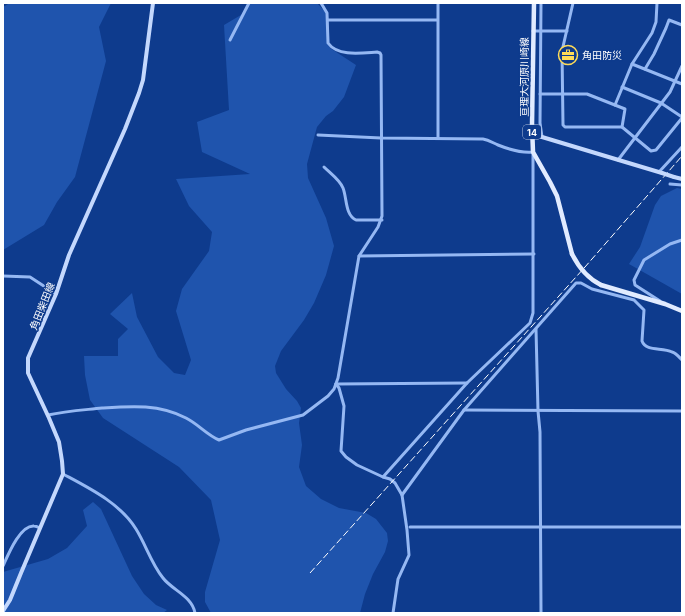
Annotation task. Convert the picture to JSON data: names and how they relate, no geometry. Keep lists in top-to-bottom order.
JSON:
{
  "streets": {
    "main road": ["亘理大河原川崎線", "14", "角田柴田線"]
  },
  "places": {
    "office": ["角田防災"]
  }
}
